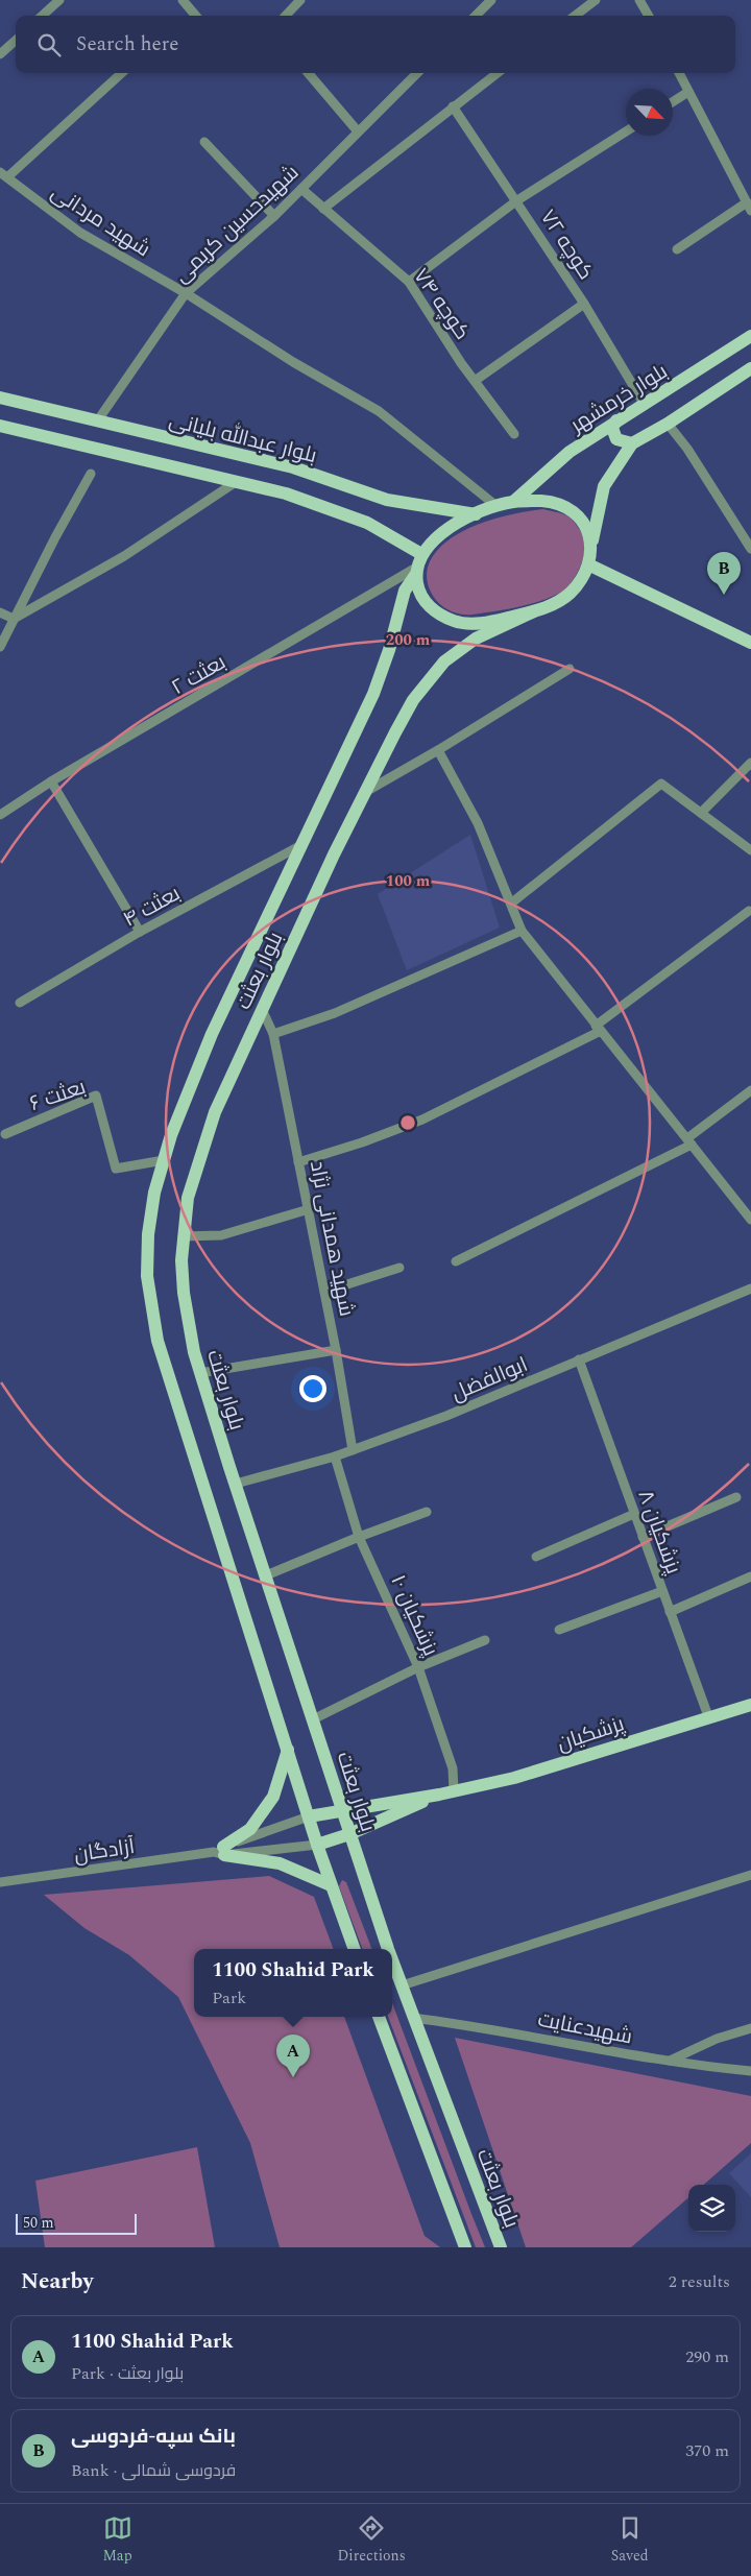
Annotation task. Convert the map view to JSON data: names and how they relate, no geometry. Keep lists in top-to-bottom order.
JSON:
{
  "streets": {
    "main road": [
      "بلوار خرمشهر",
      "بلوار عبدالله بلیانی",
      "بلوار بعثت",
      "پزشکیان"
    ],
    "street": [
      "شهید مردانی",
      "شهیدحسین کریمی",
      "کوچه ۷۲",
      "کوچه ۷۴",
      "بعثت ۲",
      "بعثت ۴",
      "بعثت ۶",
      "شهید همدانی نژاد",
      "ابوالفضل",
      "پزشکیان ۸",
      "پزشکیان ۱۰",
      "آزادگان",
      "شهیدعنایت"
    ]
  },
  "crossings": [
    ["شهید مردانی", "شهیدحسین کریمی"],
    ["شهید مردانی", "بلوار خرمشهر"],
    ["شهید مردانی", "بلوار عبدالله بلیانی"],
    ["شهید مردانی", "بعثت ۲"],
    ["شهید مردانی", "بلوار بعثت"],
    ["شهیدحسین کریمی", "کوچه ۷۴"],
    ["شهیدحسین کریمی", "بلوار عبدالله بلیانی"],
    ["کوچه ۷۲", "بلوار خرمشهر"],
    ["بلوار خرمشهر", "بلوار عبدالله بلیانی"],
    ["بلوار خرمشهر", "بعثت ۲"],
    ["بلوار خرمشهر", "بلوار بعثت"],
    ["بلوار عبدالله بلیانی", "بعثت ۲"],
    ["بلوار عبدالله بلیانی", "بلوار بعثت"],
    ["بعثت ۲", "بلوار بعثت"],
    ["بعثت ۴", "بلوار بعثت"],
    ["بلوار بعثت", "بعثت ۶"],
    ["بلوار بعثت", "شهید همدانی نژاد"],
    ["بلوار بعثت", "ابوالفضل"],
    ["بلوار بعثت", "پزشکیان"],
    ["بلوار بعثت", "شهیدعنایت"],
    ["شهید همدانی نژاد", "ابوالفضل"],
    ["ابوالفضل", "پزشکیان ۸"],
    ["ابوالفضل", "پزشکیان ۱۰"],
    ["پزشکیان ۸", "پزشکیان"],
    ["پزشکیان ۱۰", "پزشکیان"]
  ],
  "scale_bar": "50 m",
  "north": "bottom right",
  "page": {
    "search": "Search here",
    "pins": ["B", "A"],
    "popup": ["1100 Shahid Park", "Park"],
    "scale": "50 m",
    "heading": ["Nearby", "2 results"],
    "list": [
      {
        "mark": "A",
        "name": "1100 Shahid Park",
        "note": "Park · بلوار بعثت",
        "value": "290 m"
      },
      {
        "mark": "B",
        "name": "بانک سپه-فردوسی",
        "note": "Bank · فردوسی شمالی",
        "value": "370 m"
      }
    ],
    "nav": ["Map", "Directions", "Saved"]
  },
  "rings": ["200 m", "100 m"]
}
